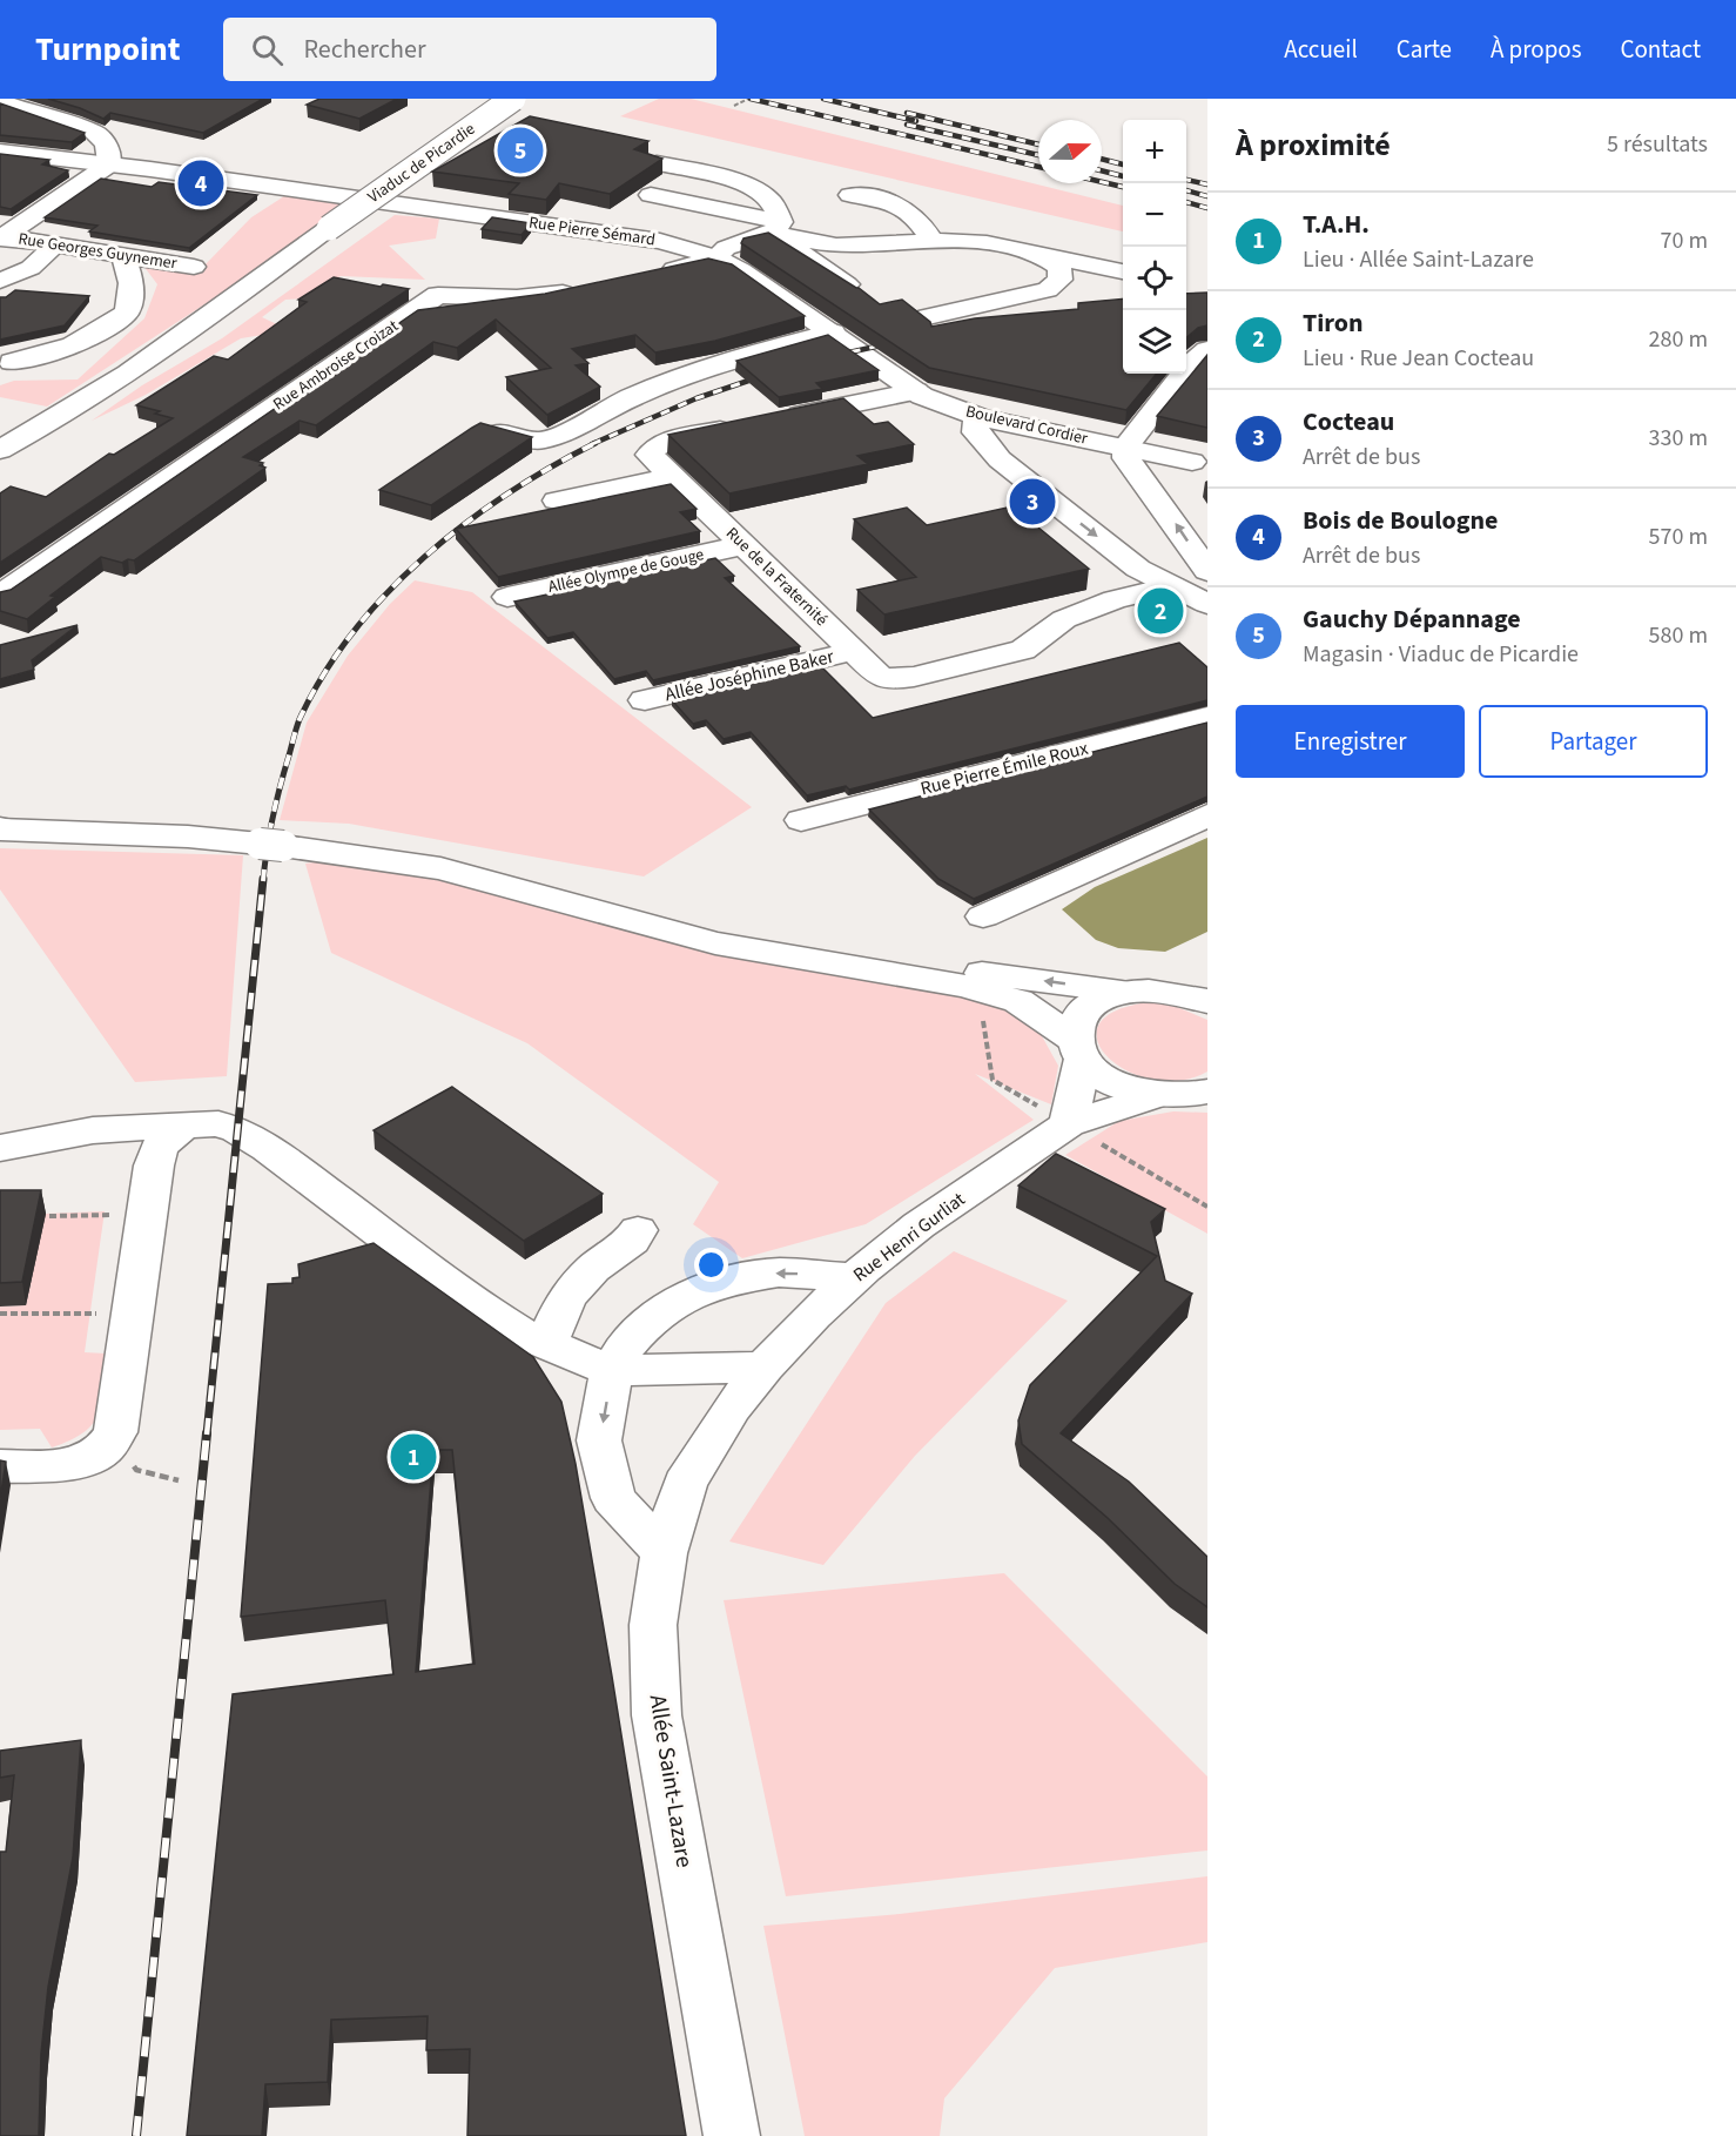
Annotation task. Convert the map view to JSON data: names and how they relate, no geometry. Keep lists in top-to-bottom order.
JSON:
{
  "streets": {
    "street": [
      "Viaduc de Picardie",
      "Rue Pierre Sémard",
      "Rue Georges Guynemer",
      "Rue Ambroise Croizat",
      "Boulevard Cordier",
      "Allée Olympe de Gouge",
      "Rue de la Fraternité",
      "Allée Joséphine Baker",
      "Rue Pierre Émile Roux",
      "Rue Henri Gurliat",
      "Allée Saint-Lazare"
    ]
  },
  "crossings": [
    ["Rue Pierre Sémard", "Boulevard Cordier"],
    ["Allée Olympe de Gouge", "Rue de la Fraternité"],
    ["Rue de la Fraternité", "Allée Joséphine Baker"],
    ["Rue Henri Gurliat", "Allée Saint-Lazare"]
  ],
  "north": "right",
  "page": {
    "header": "Turnpoint",
    "search": "Rechercher",
    "nav": [
      "Accueil",
      "Carte",
      "À propos",
      "Contact"
    ],
    "heading": ["À proximité", "5 résultats"],
    "map_buttons": ["+", "−"],
    "pins": [
      "5",
      "4",
      "3",
      "2",
      "1"
    ],
    "list": [
      {
        "mark": "1",
        "name": "T.A.H.",
        "note": "Lieu · Allée Saint-Lazare",
        "value": "70 m"
      },
      {
        "mark": "2",
        "name": "Tiron",
        "note": "Lieu · Rue Jean Cocteau",
        "value": "280 m"
      },
      {
        "mark": "3",
        "name": "Cocteau",
        "note": "Arrêt de bus",
        "value": "330 m"
      },
      {
        "mark": "4",
        "name": "Bois de Boulogne",
        "note": "Arrêt de bus",
        "value": "570 m"
      },
      {
        "mark": "5",
        "name": "Gauchy Dépannage",
        "note": "Magasin · Viaduc de Picardie",
        "value": "580 m"
      }
    ],
    "buttons": ["Enregistrer", "Partager"]
  }
}
